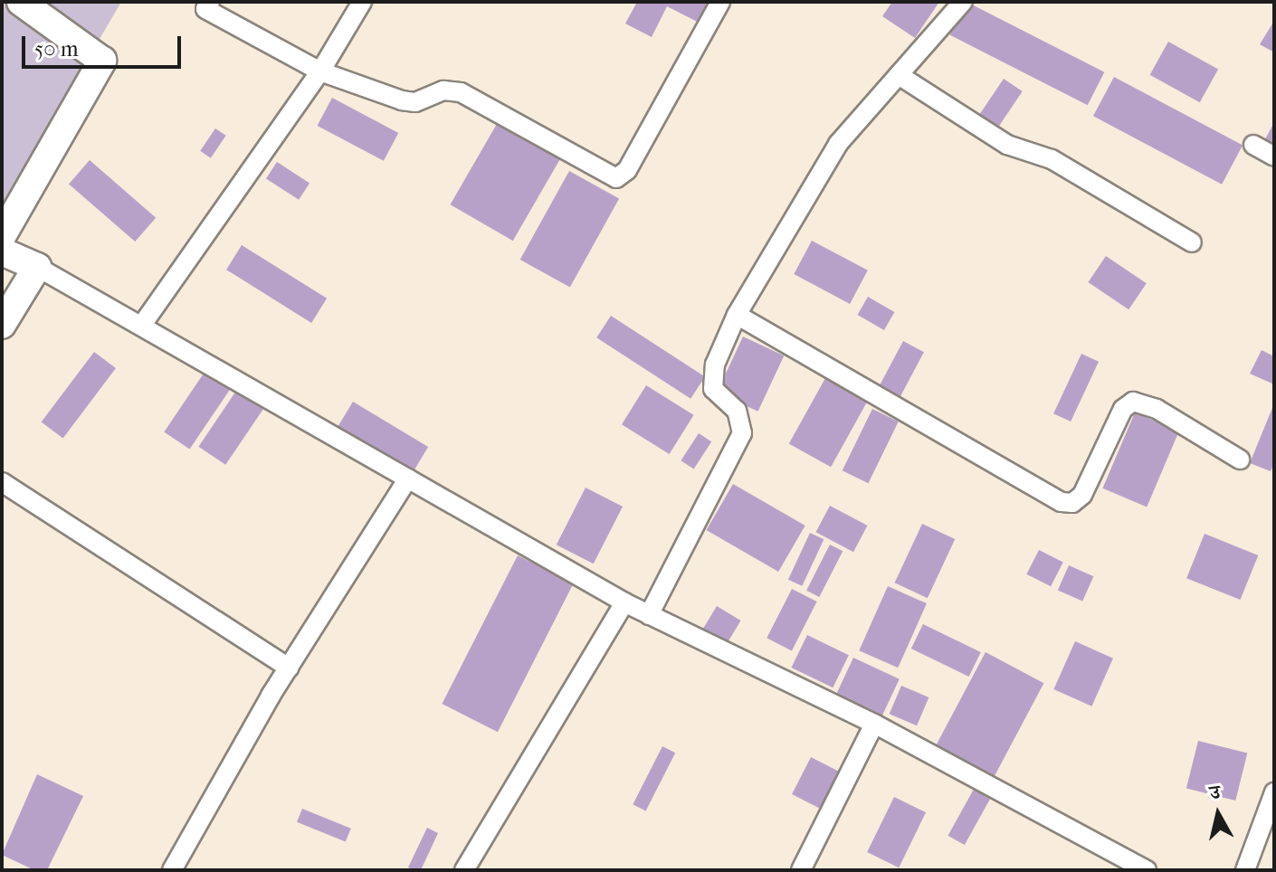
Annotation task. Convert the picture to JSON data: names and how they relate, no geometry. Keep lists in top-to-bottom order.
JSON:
{
  "scale_bar": "50 m",
  "north": "top"
}
